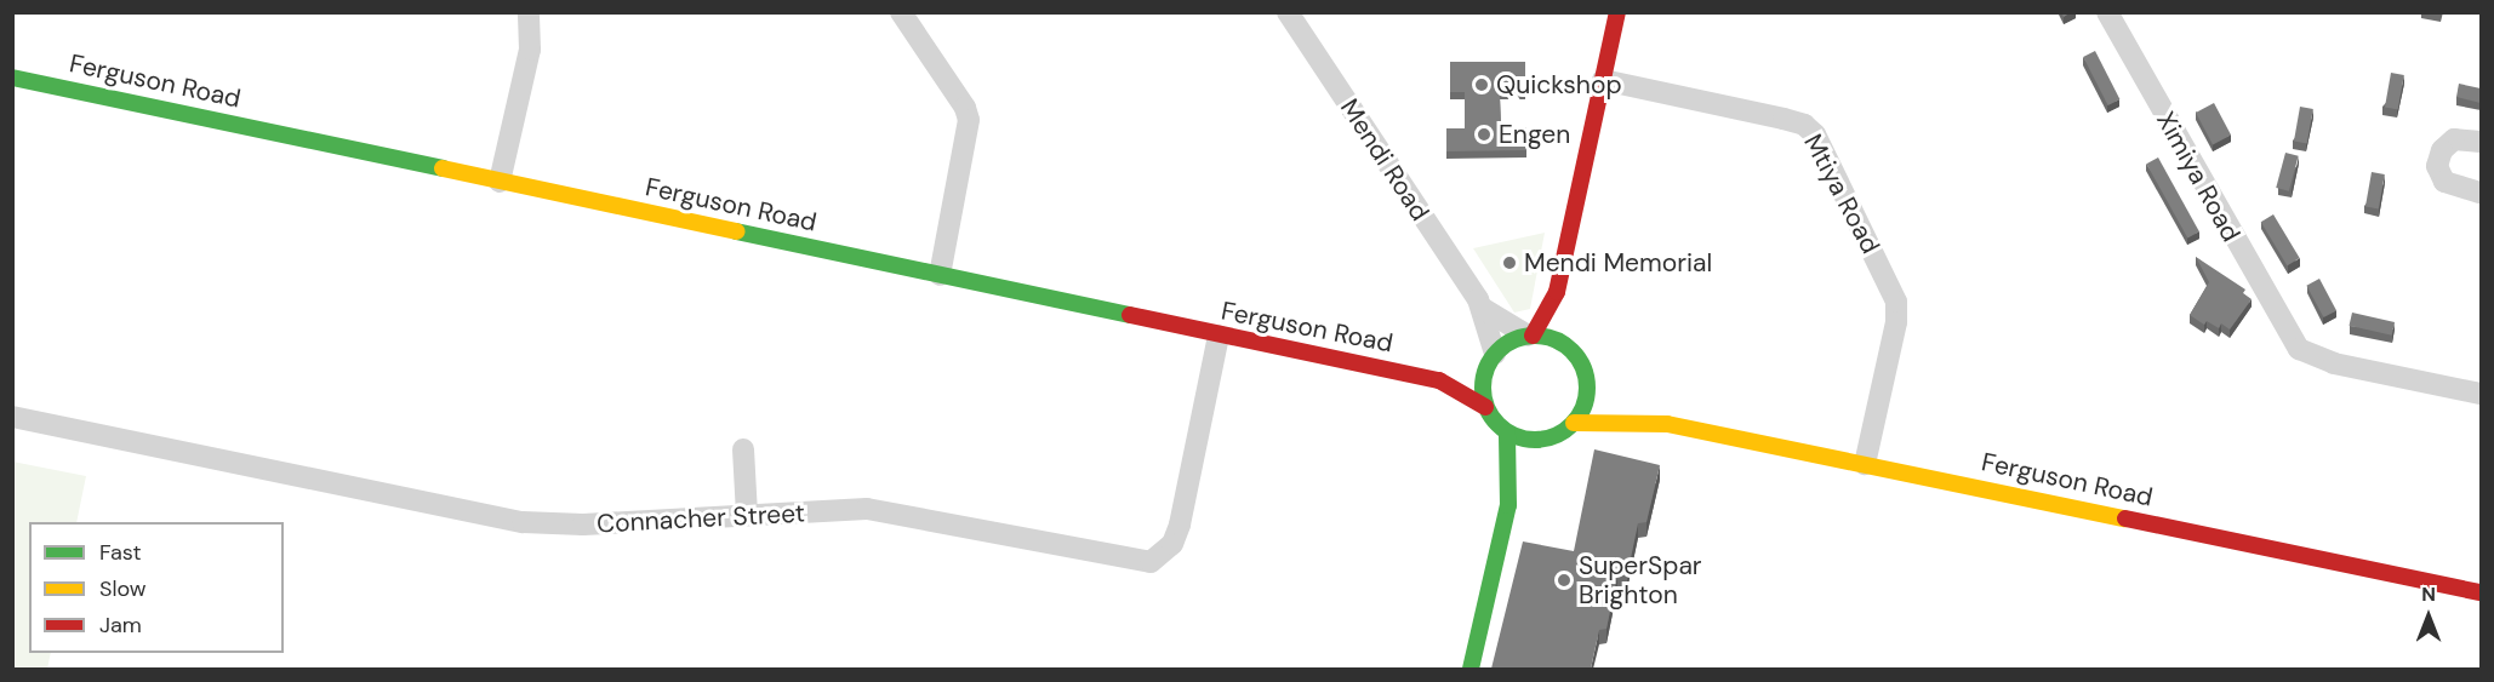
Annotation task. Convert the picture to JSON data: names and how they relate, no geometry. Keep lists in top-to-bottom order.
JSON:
{
  "streets": {
    "street": [
      "Ferguson Road",
      "Mendi Road",
      "Ximiya Road",
      "Mtiya Road",
      "Connacher Street"
    ]
  },
  "crossings": [
    ["Ferguson Road", "Mendi Road"],
    ["Ferguson Road", "Mtiya Road"],
    ["Ferguson Road", "Connacher Street"]
  ],
  "places": [
    "Quickshop",
    "Engen",
    "Mendi Memorial",
    "SuperSpar Brighton"
  ],
  "legend": ["Fast", "Slow", "Jam"],
  "north": "top"
}
